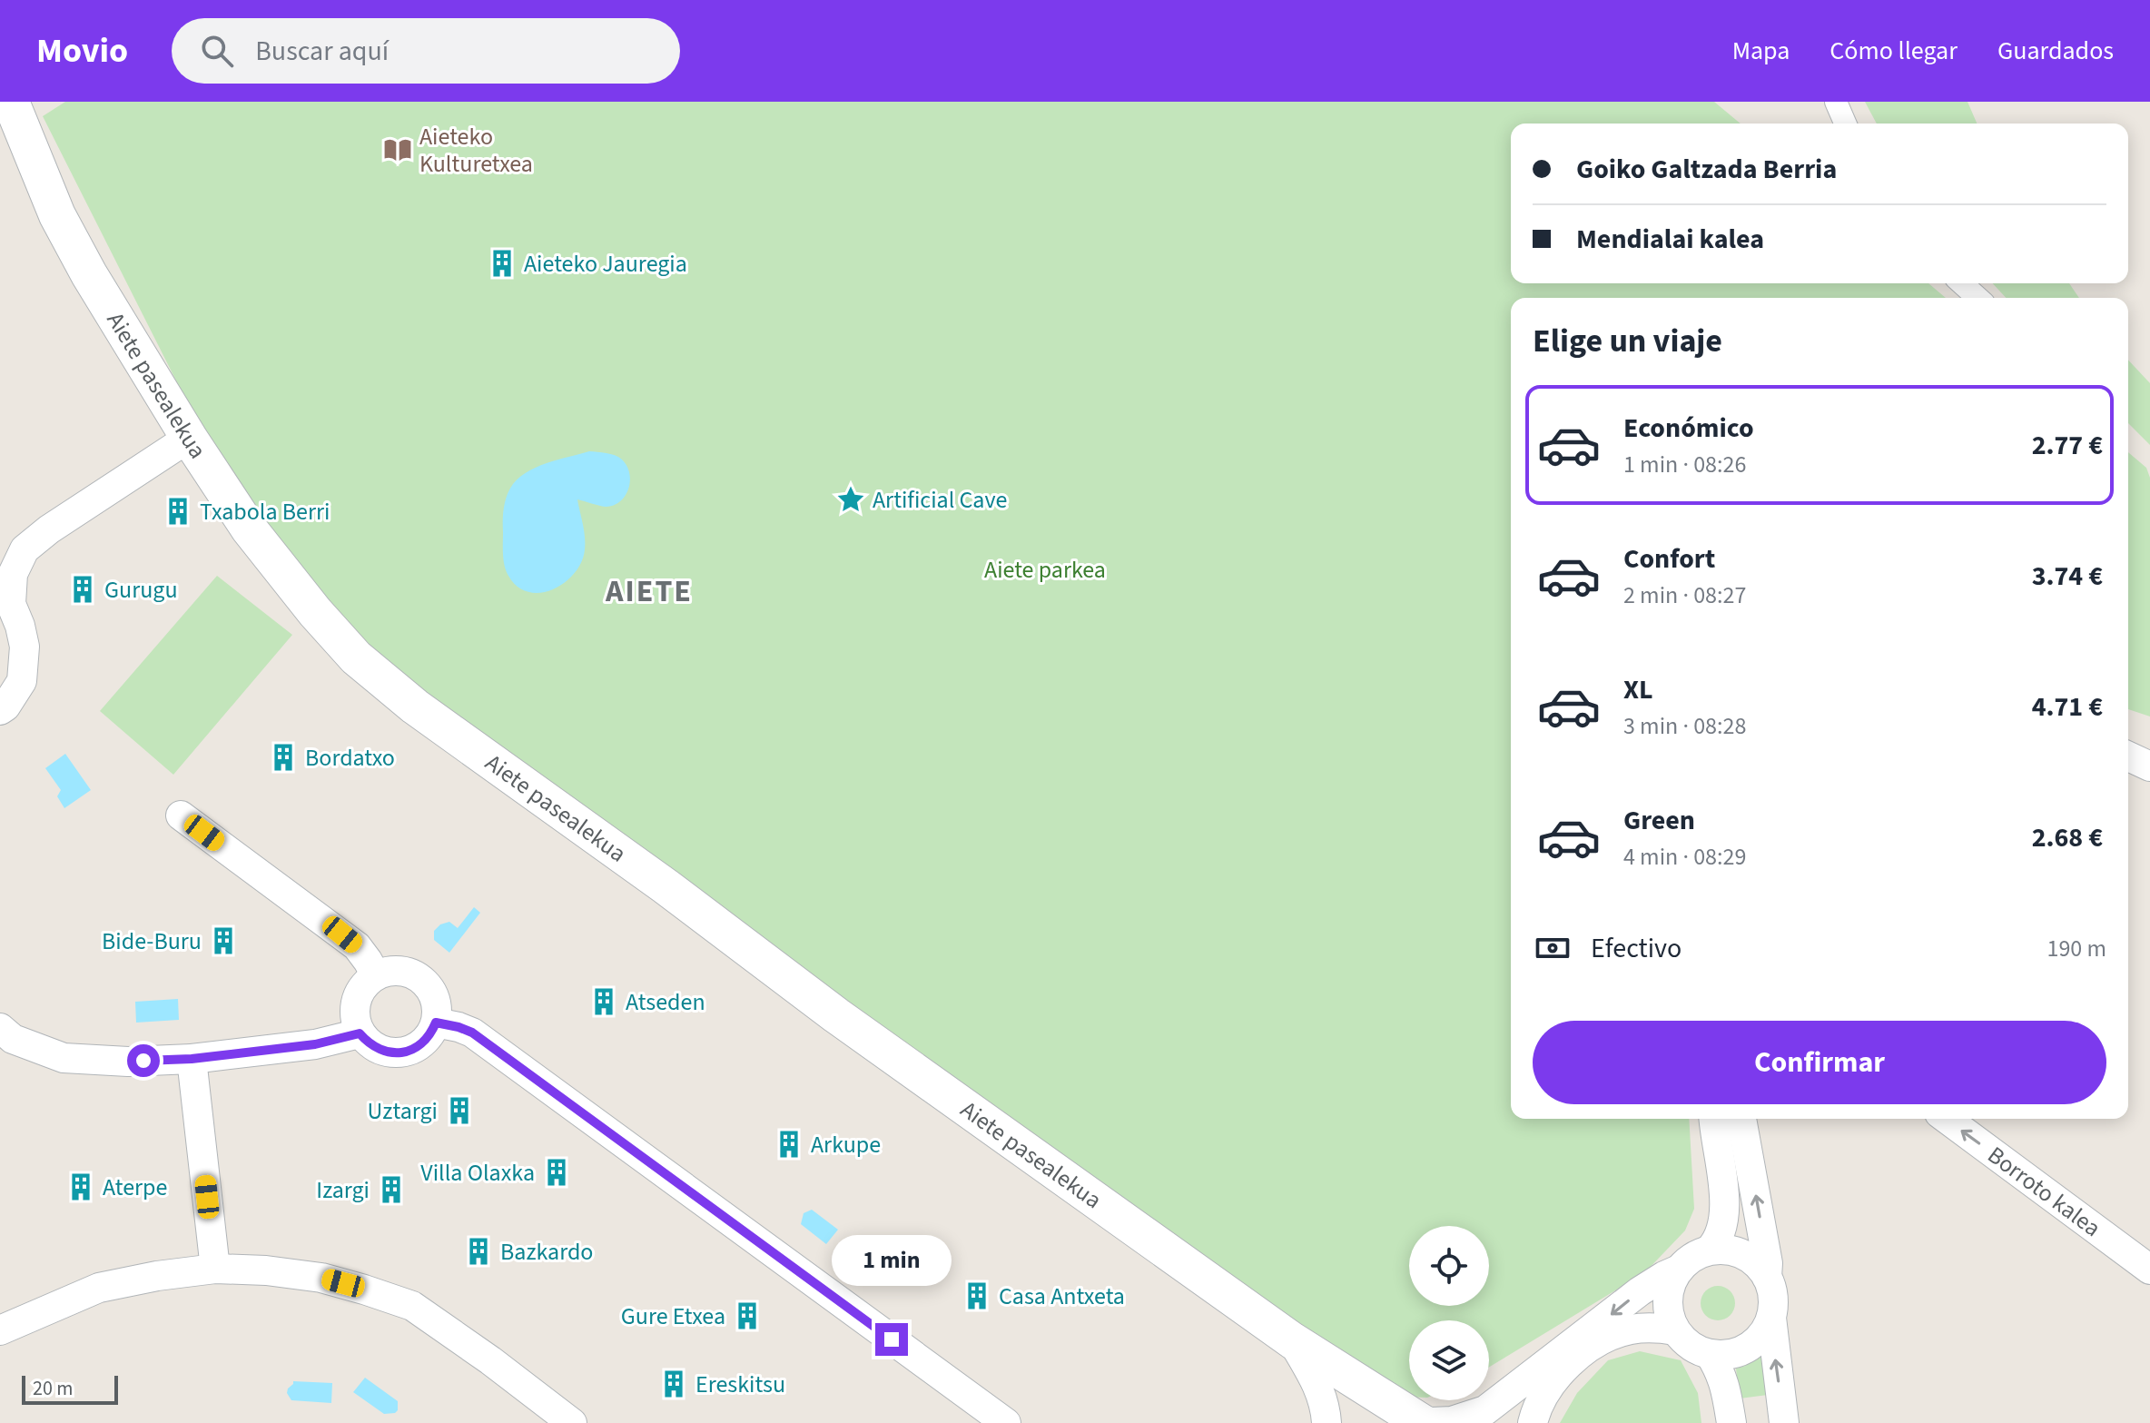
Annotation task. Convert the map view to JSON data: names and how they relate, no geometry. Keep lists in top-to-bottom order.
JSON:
{
  "streets": {
    "street": ["Aiete pasealekua", "Borroto kalea"]
  },
  "one_way": ["Borroto kalea"],
  "districts": ["AIETE"],
  "parks": ["Aiete parkea"],
  "places": {
    "library": ["Aieteko Kulturetxea"],
    "building": [
      "Aieteko Jauregia",
      "Txabola Berri",
      "Gurugu",
      "Bordatxo",
      "Bide-Buru",
      "Atseden",
      "Uztargi",
      "Arkupe",
      "Villa Olaxka",
      "Aterpe",
      "Izargi",
      "Bazkardo",
      "Casa Antxeta",
      "Gure Etxea",
      "Ereskitsu"
    ],
    "place": ["Artificial Cave"]
  },
  "scale_bar": "20 m",
  "page": {
    "header": "Movio",
    "search": "Buscar aquí",
    "nav": ["Mapa", "Cómo llegar", "Guardados"],
    "banner": ["Goiko Galtzada Berria", "Mendialai kalea"],
    "heading": "Elige un viaje",
    "list": [
      {
        "name": "Económico",
        "note": "1 min · 08:26",
        "value": "2.77 €"
      },
      {
        "name": "Confort",
        "note": "2 min · 08:27",
        "value": "3.74 €"
      },
      {
        "name": "XL",
        "note": "3 min · 08:28",
        "value": "4.71 €"
      },
      {
        "name": "Green",
        "note": "4 min · 08:29",
        "value": "2.68 €"
      }
    ],
    "pay": ["Efectivo", "190 m"],
    "buttons": "Confirmar",
    "bubble": "1 min",
    "scale": "20 m"
  }
}
